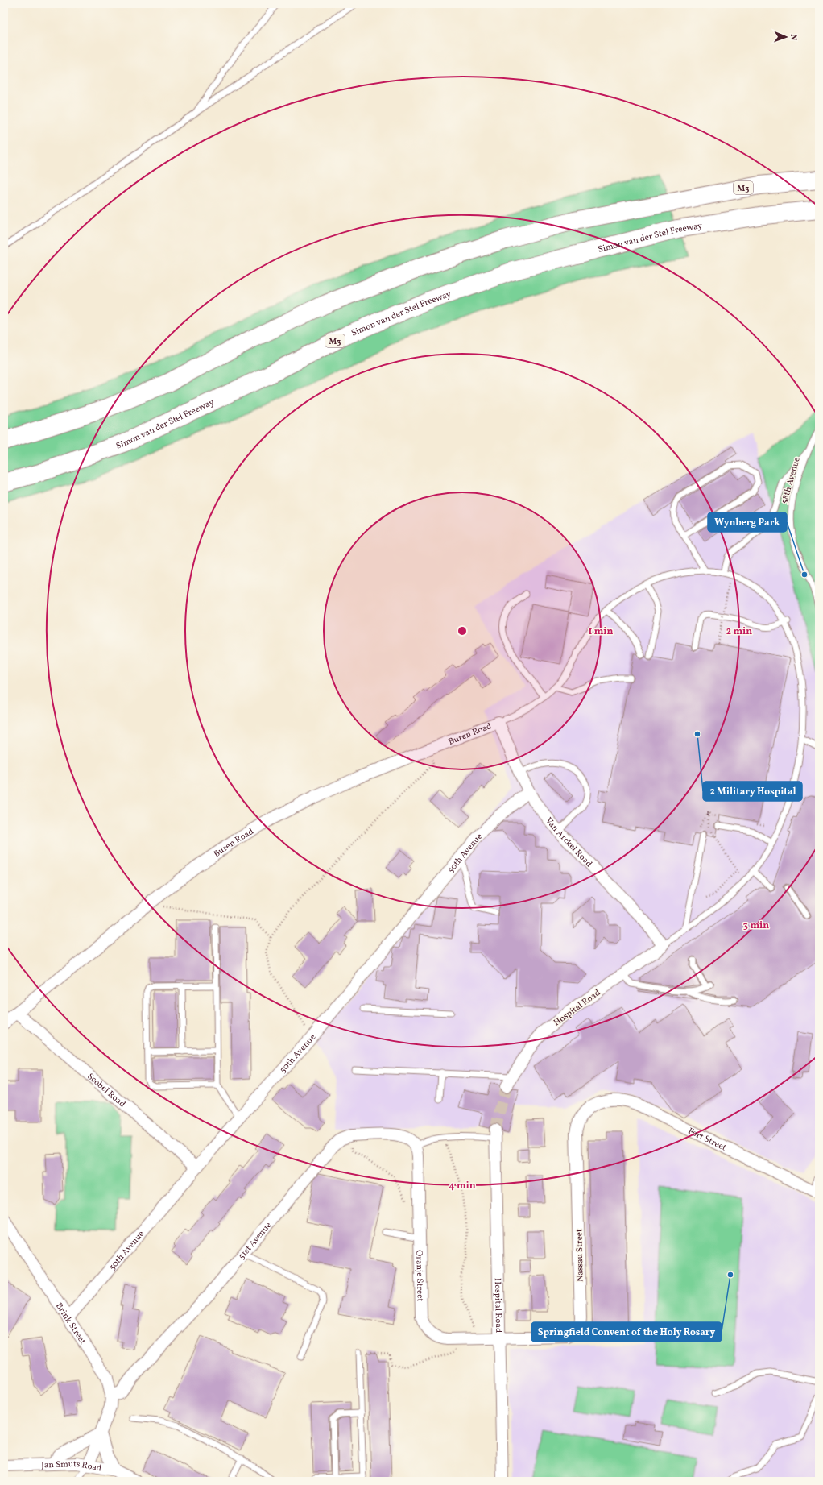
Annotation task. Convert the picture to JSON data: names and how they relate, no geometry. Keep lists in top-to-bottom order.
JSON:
{
  "streets": {
    "highway": ["M3", "Simon van der Stel Freeway"],
    "street": [
      "Buren Road",
      "Van Arckel Road",
      "50th Avenue",
      "Hospital Road",
      "Scobel Road",
      "Fort Street",
      "51st Avenue",
      "Nassau Street",
      "Oranje Street",
      "Brink Street",
      "Jan Smuts Road"
    ],
    "lane": ["58th Avenue"]
  },
  "crossings": [
    ["Buren Road", "Van Arckel Road"],
    ["Buren Road", "Scobel Road"],
    ["Van Arckel Road", "50th Avenue"],
    ["Van Arckel Road", "Hospital Road"],
    ["50th Avenue", "Scobel Road"],
    ["50th Avenue", "Brink Street"],
    ["Hospital Road", "Nassau Street"],
    ["Hospital Road", "Oranje Street"],
    ["Fort Street", "Nassau Street"],
    ["51st Avenue", "Oranje Street"],
    ["51st Avenue", "Brink Street"],
    ["Nassau Street", "Oranje Street"],
    ["Brink Street", "Jan Smuts Road"]
  ],
  "places": ["Wynberg Park", "2 Military Hospital", "Springfield Convent of the Holy Rosary"],
  "house_numbers": ["1"],
  "north": "right",
  "rings": [
    "1 min",
    "2 min",
    "3 min",
    "4 min"
  ]
}
